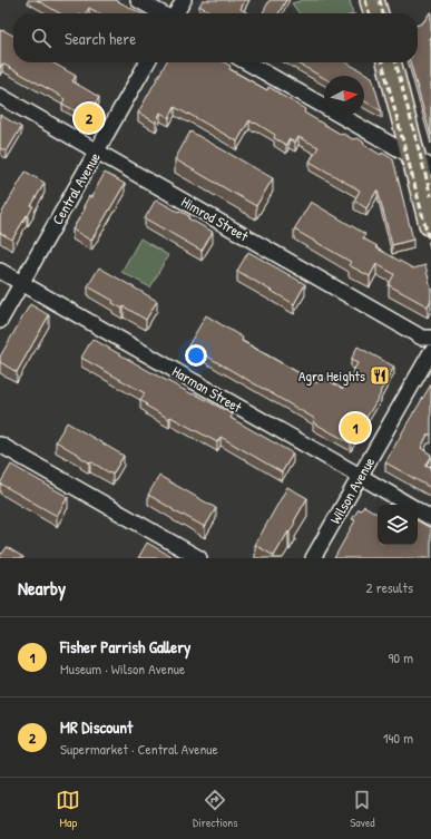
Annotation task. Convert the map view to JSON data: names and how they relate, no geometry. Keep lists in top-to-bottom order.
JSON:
{
  "streets": {
    "street": [
      "Central Avenue",
      "Himrod Street",
      "Harman Street",
      "Wilson Avenue"
    ]
  },
  "crossings": [
    ["Central Avenue", "Himrod Street"],
    ["Central Avenue", "Harman Street"],
    ["Harman Street", "Wilson Avenue"]
  ],
  "places": {
    "restaurant": ["Agra Heights"]
  },
  "north": "right",
  "page": {
    "search": "Search here",
    "pins": ["2", "1"],
    "heading": ["Nearby", "2 results"],
    "list": [
      {
        "mark": "1",
        "name": "Fisher Parrish Gallery",
        "note": "Museum · Wilson Avenue",
        "value": "90 m"
      },
      {
        "mark": "2",
        "name": "MR Discount",
        "note": "Supermarket · Central Avenue",
        "value": "140 m"
      }
    ],
    "nav": ["Map", "Directions", "Saved"]
  }
}
